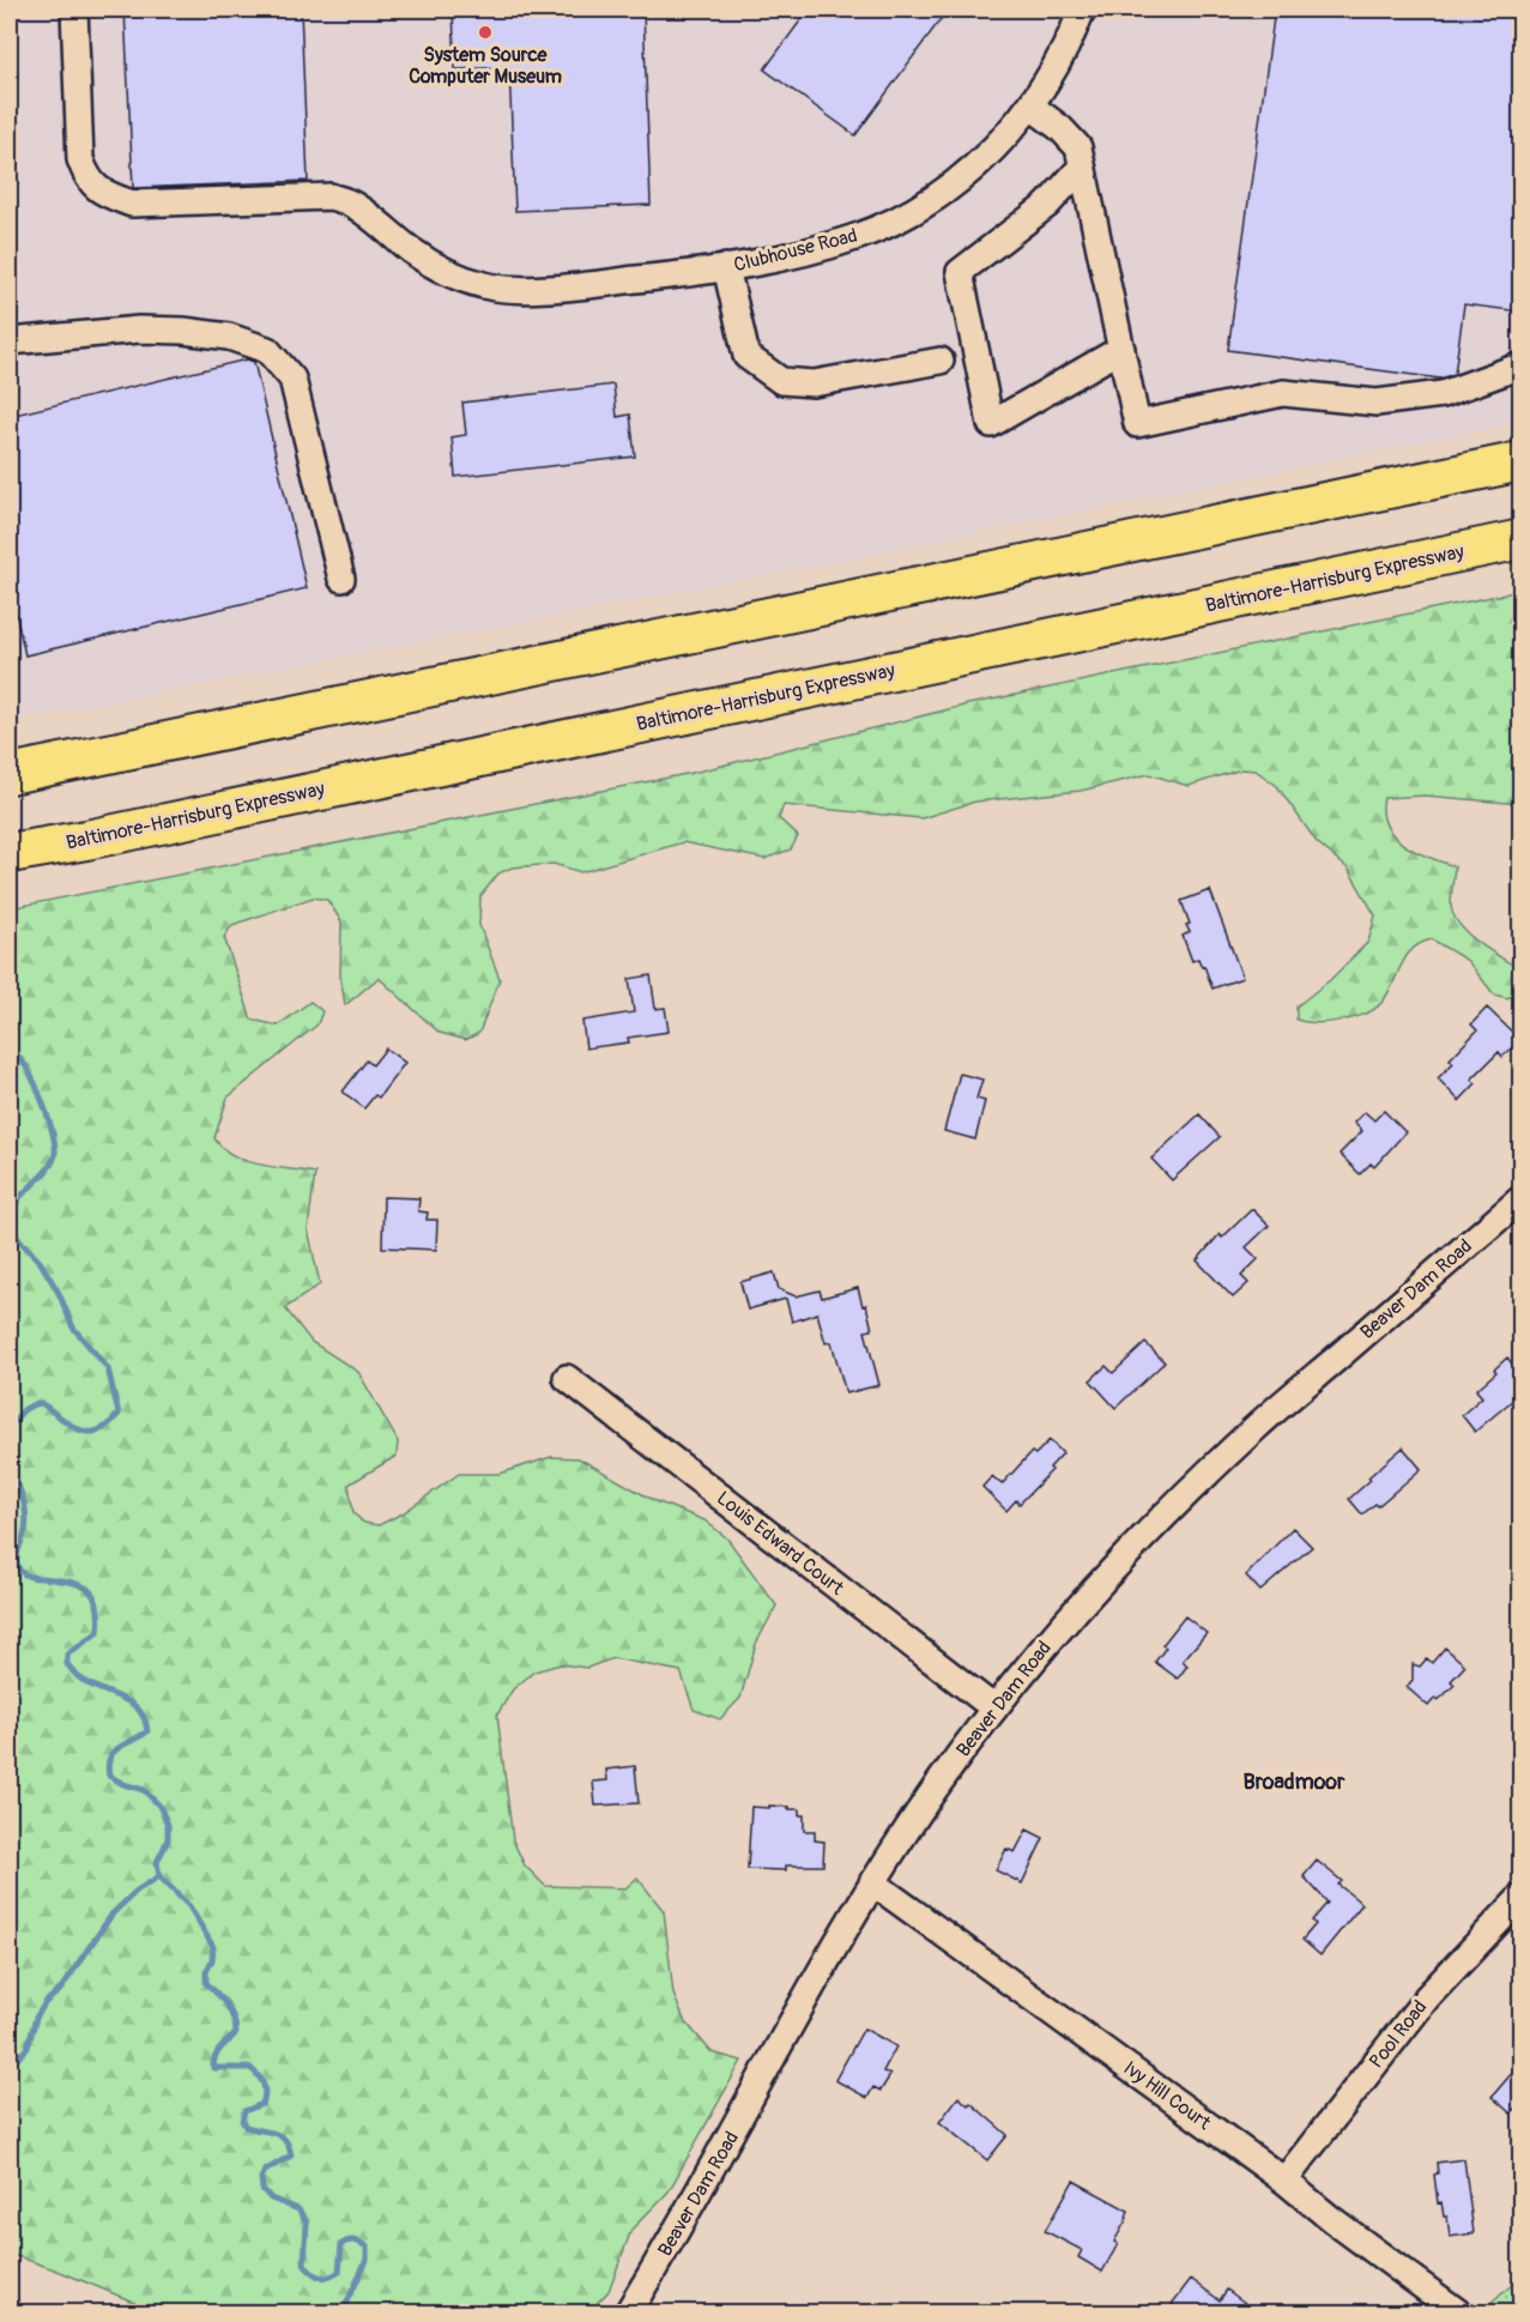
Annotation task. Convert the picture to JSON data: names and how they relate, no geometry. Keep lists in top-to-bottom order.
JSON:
{
  "streets": {
    "highway": ["Baltimore-Harrisburg Expressway"],
    "street": [
      "Clubhouse Road",
      "Beaver Dam Road",
      "Louis Edward Court",
      "Pool Road",
      "Ivy Hill Court"
    ]
  },
  "crossings": [
    ["Beaver Dam Road", "Louis Edward Court"],
    ["Beaver Dam Road", "Ivy Hill Court"],
    ["Pool Road", "Ivy Hill Court"]
  ],
  "districts": ["Broadmoor"],
  "places": ["System Source Computer Museum"]
}
